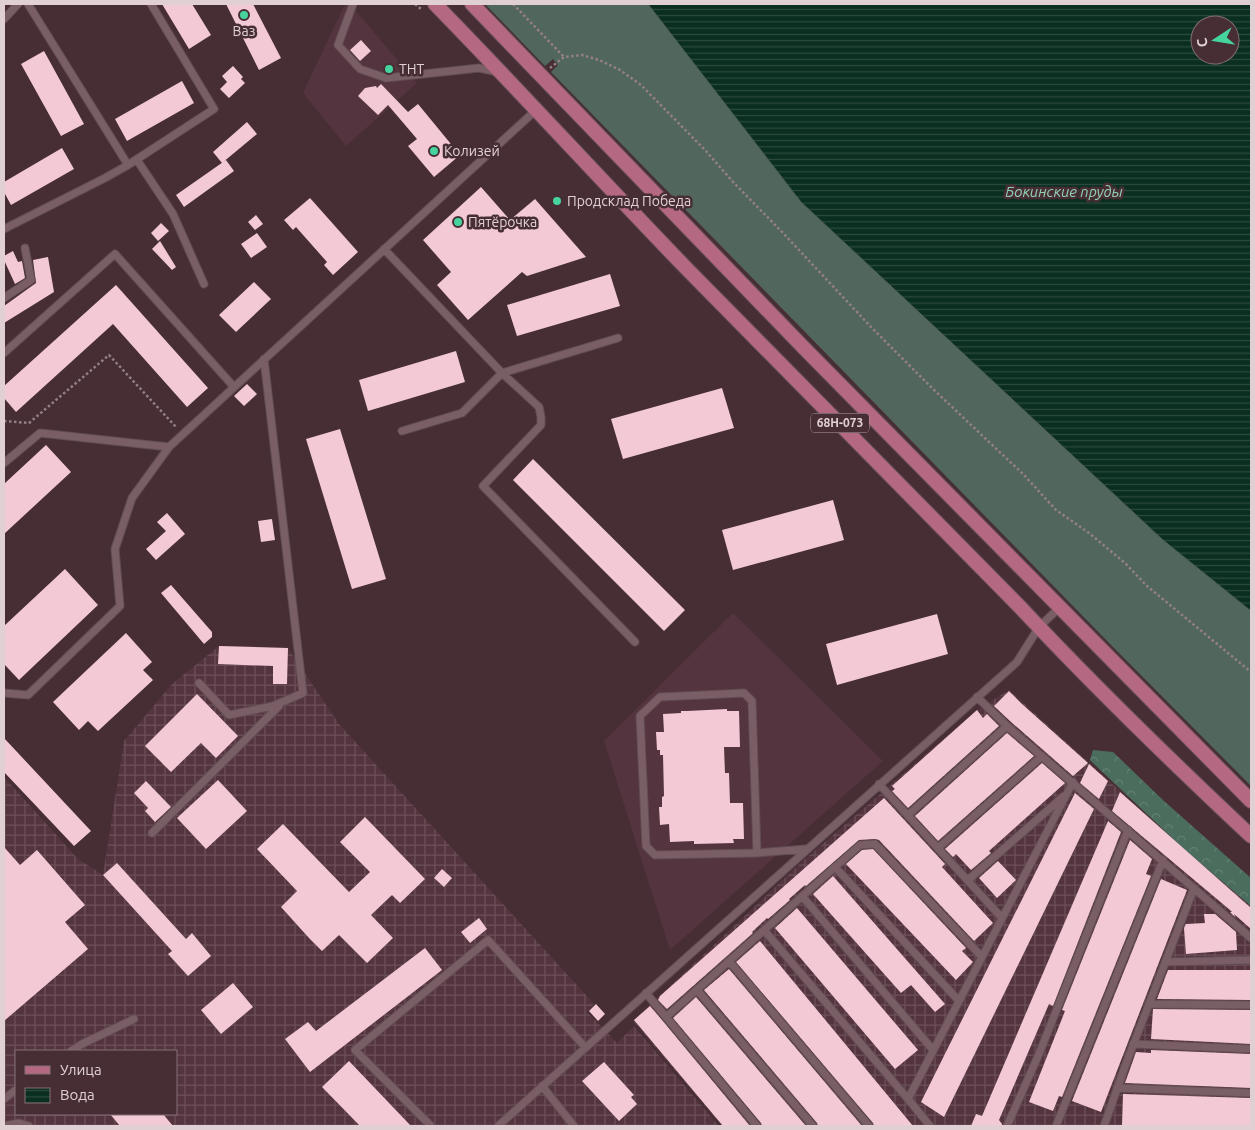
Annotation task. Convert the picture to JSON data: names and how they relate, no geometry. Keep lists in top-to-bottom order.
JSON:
{
  "streets": {
    "main road": ["68Н-073"]
  },
  "water": ["Бокинские пруды"],
  "places": [
    "Ваз",
    "ТНТ",
    "Колизей",
    "Продсклад Победа",
    "Пятёрочка"
  ],
  "legend": ["Улица", "Вода"],
  "north": "left"
}
